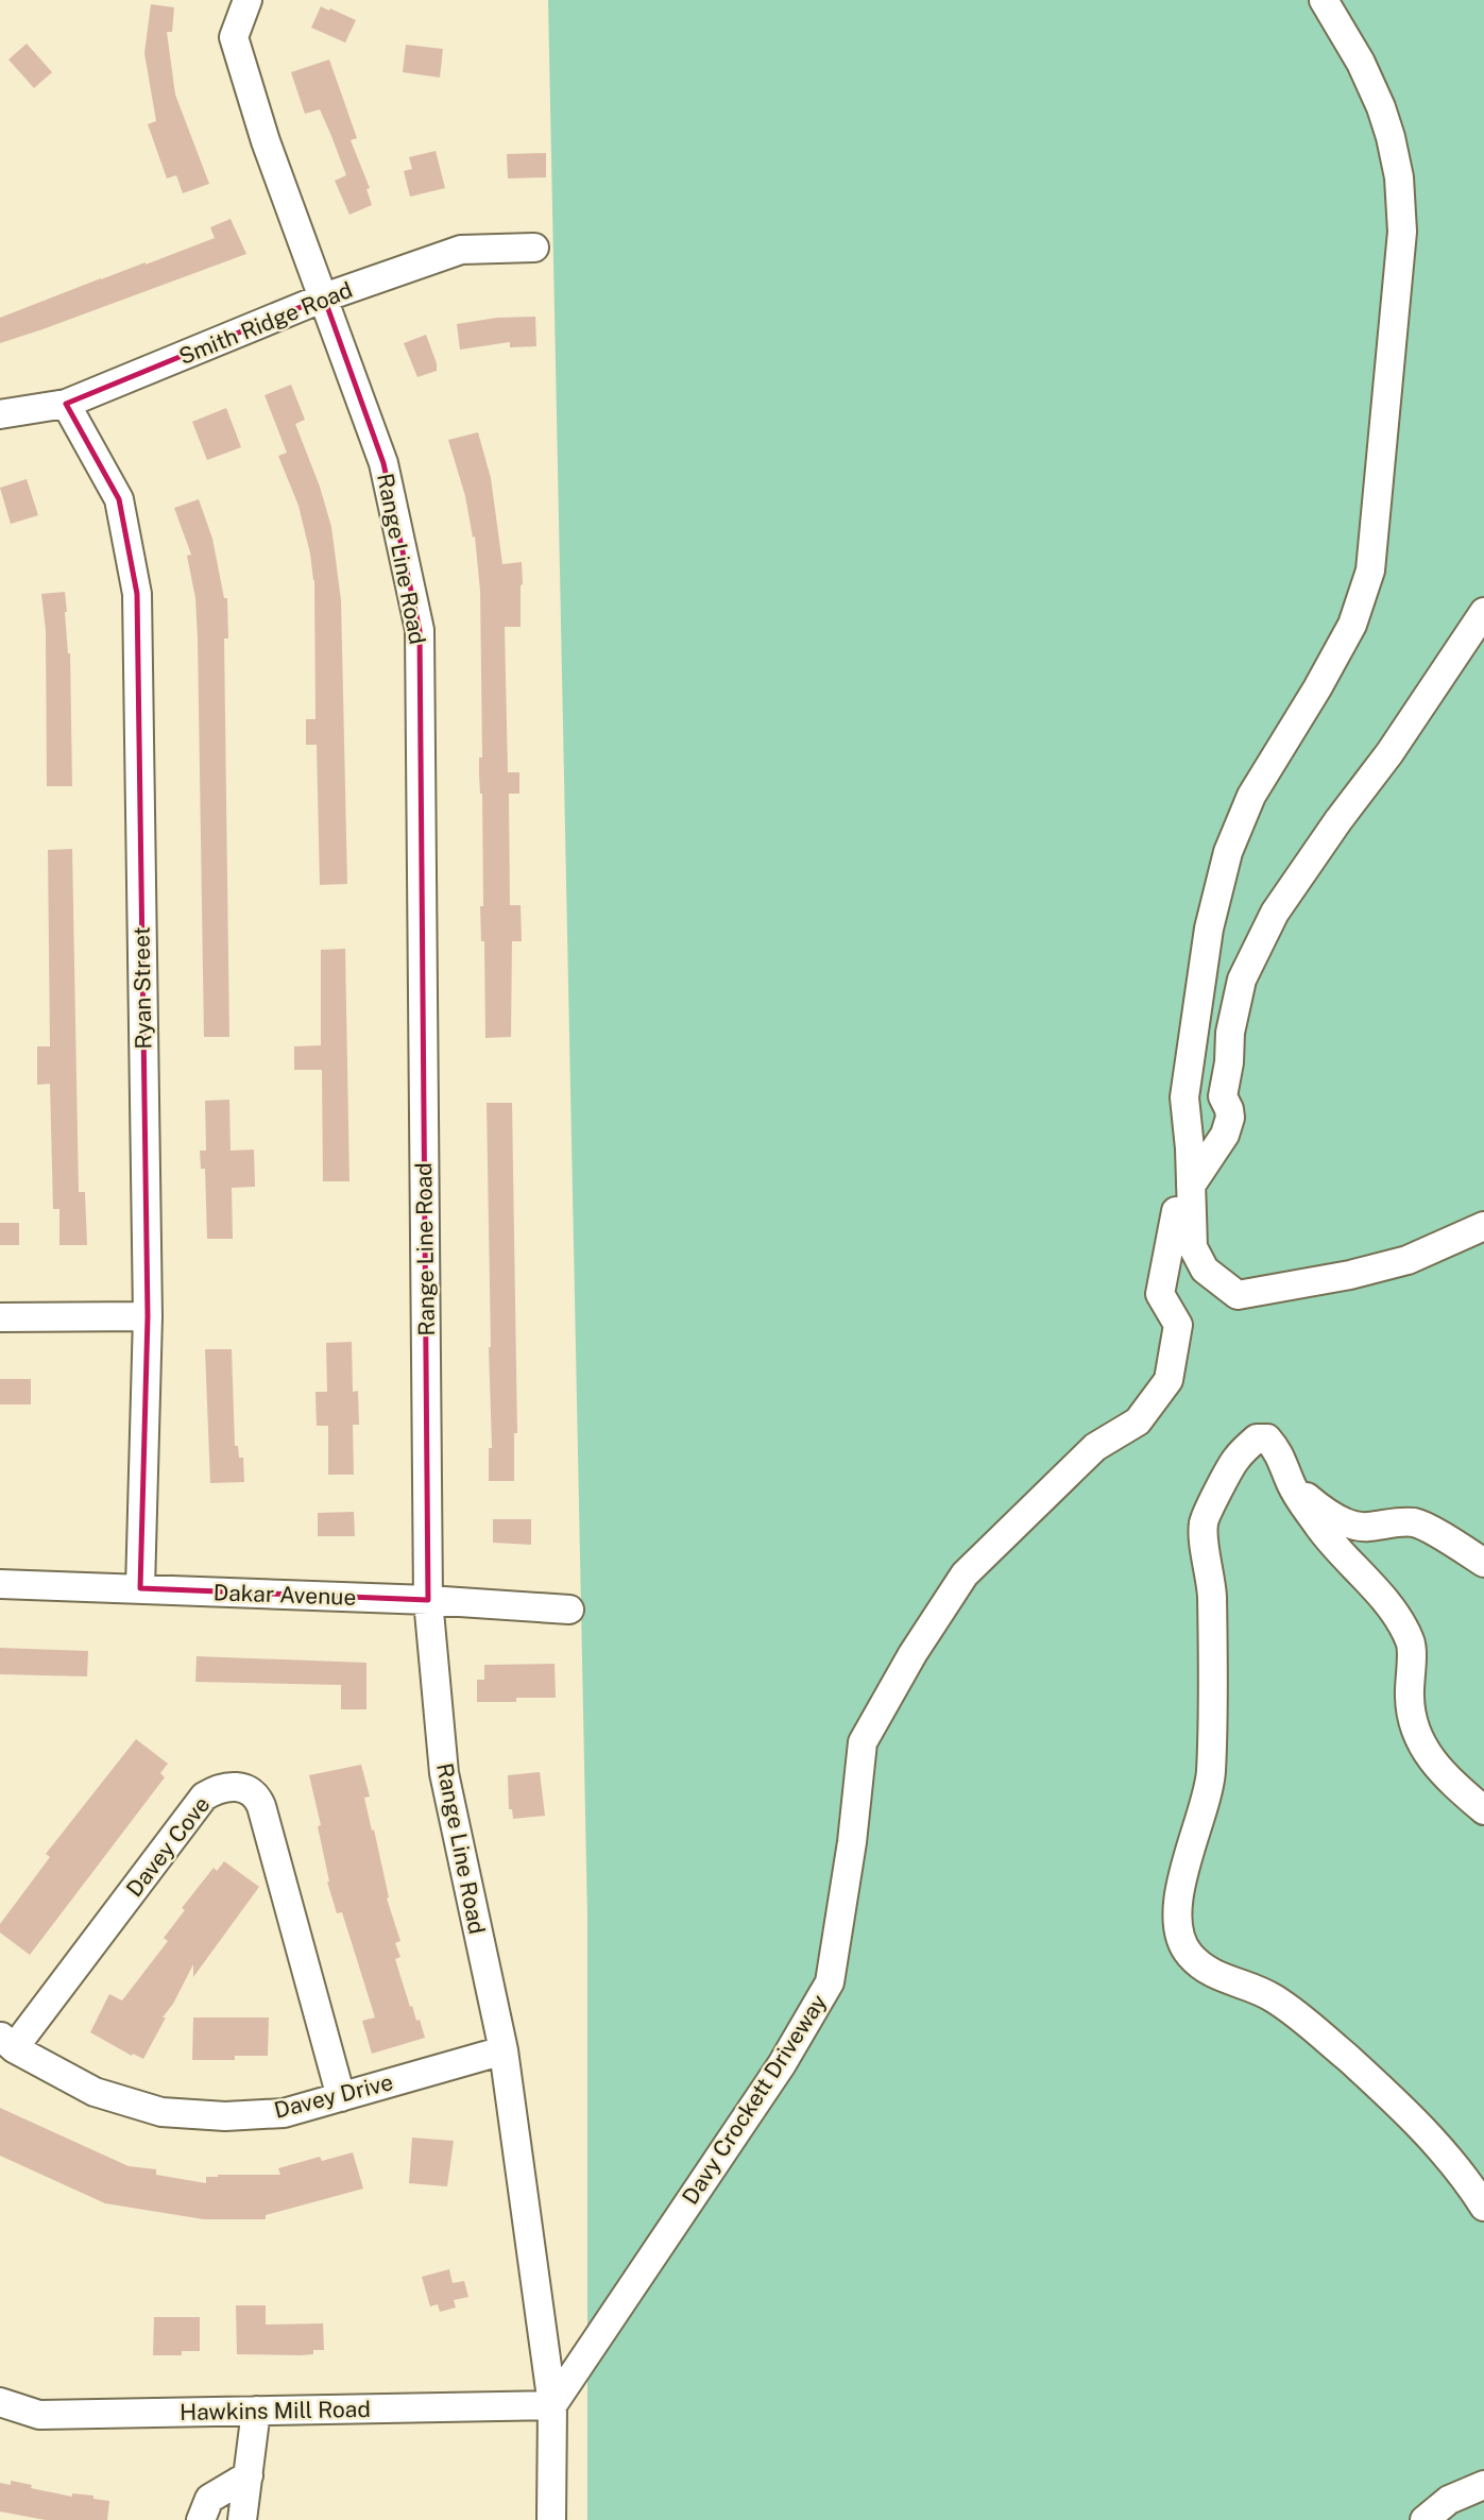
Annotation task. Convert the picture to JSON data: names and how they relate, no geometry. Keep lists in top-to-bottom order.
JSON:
{
  "streets": {
    "street": [
      "Smith Ridge Road",
      "Range Line Road",
      "Ryan Street",
      "Dakar Avenue",
      "Davey Cove",
      "Davey Drive",
      "Davy Crockett Driveway",
      "Hawkins Mill Road"
    ]
  },
  "crossings": [
    ["Smith Ridge Road", "Range Line Road"],
    ["Smith Ridge Road", "Ryan Street"],
    ["Range Line Road", "Dakar Avenue"],
    ["Range Line Road", "Davey Drive"],
    ["Range Line Road", "Davy Crockett Driveway"],
    ["Range Line Road", "Hawkins Mill Road"],
    ["Ryan Street", "Dakar Avenue"],
    ["Davey Cove", "Davey Drive"],
    ["Davy Crockett Driveway", "Hawkins Mill Road"]
  ]
}
